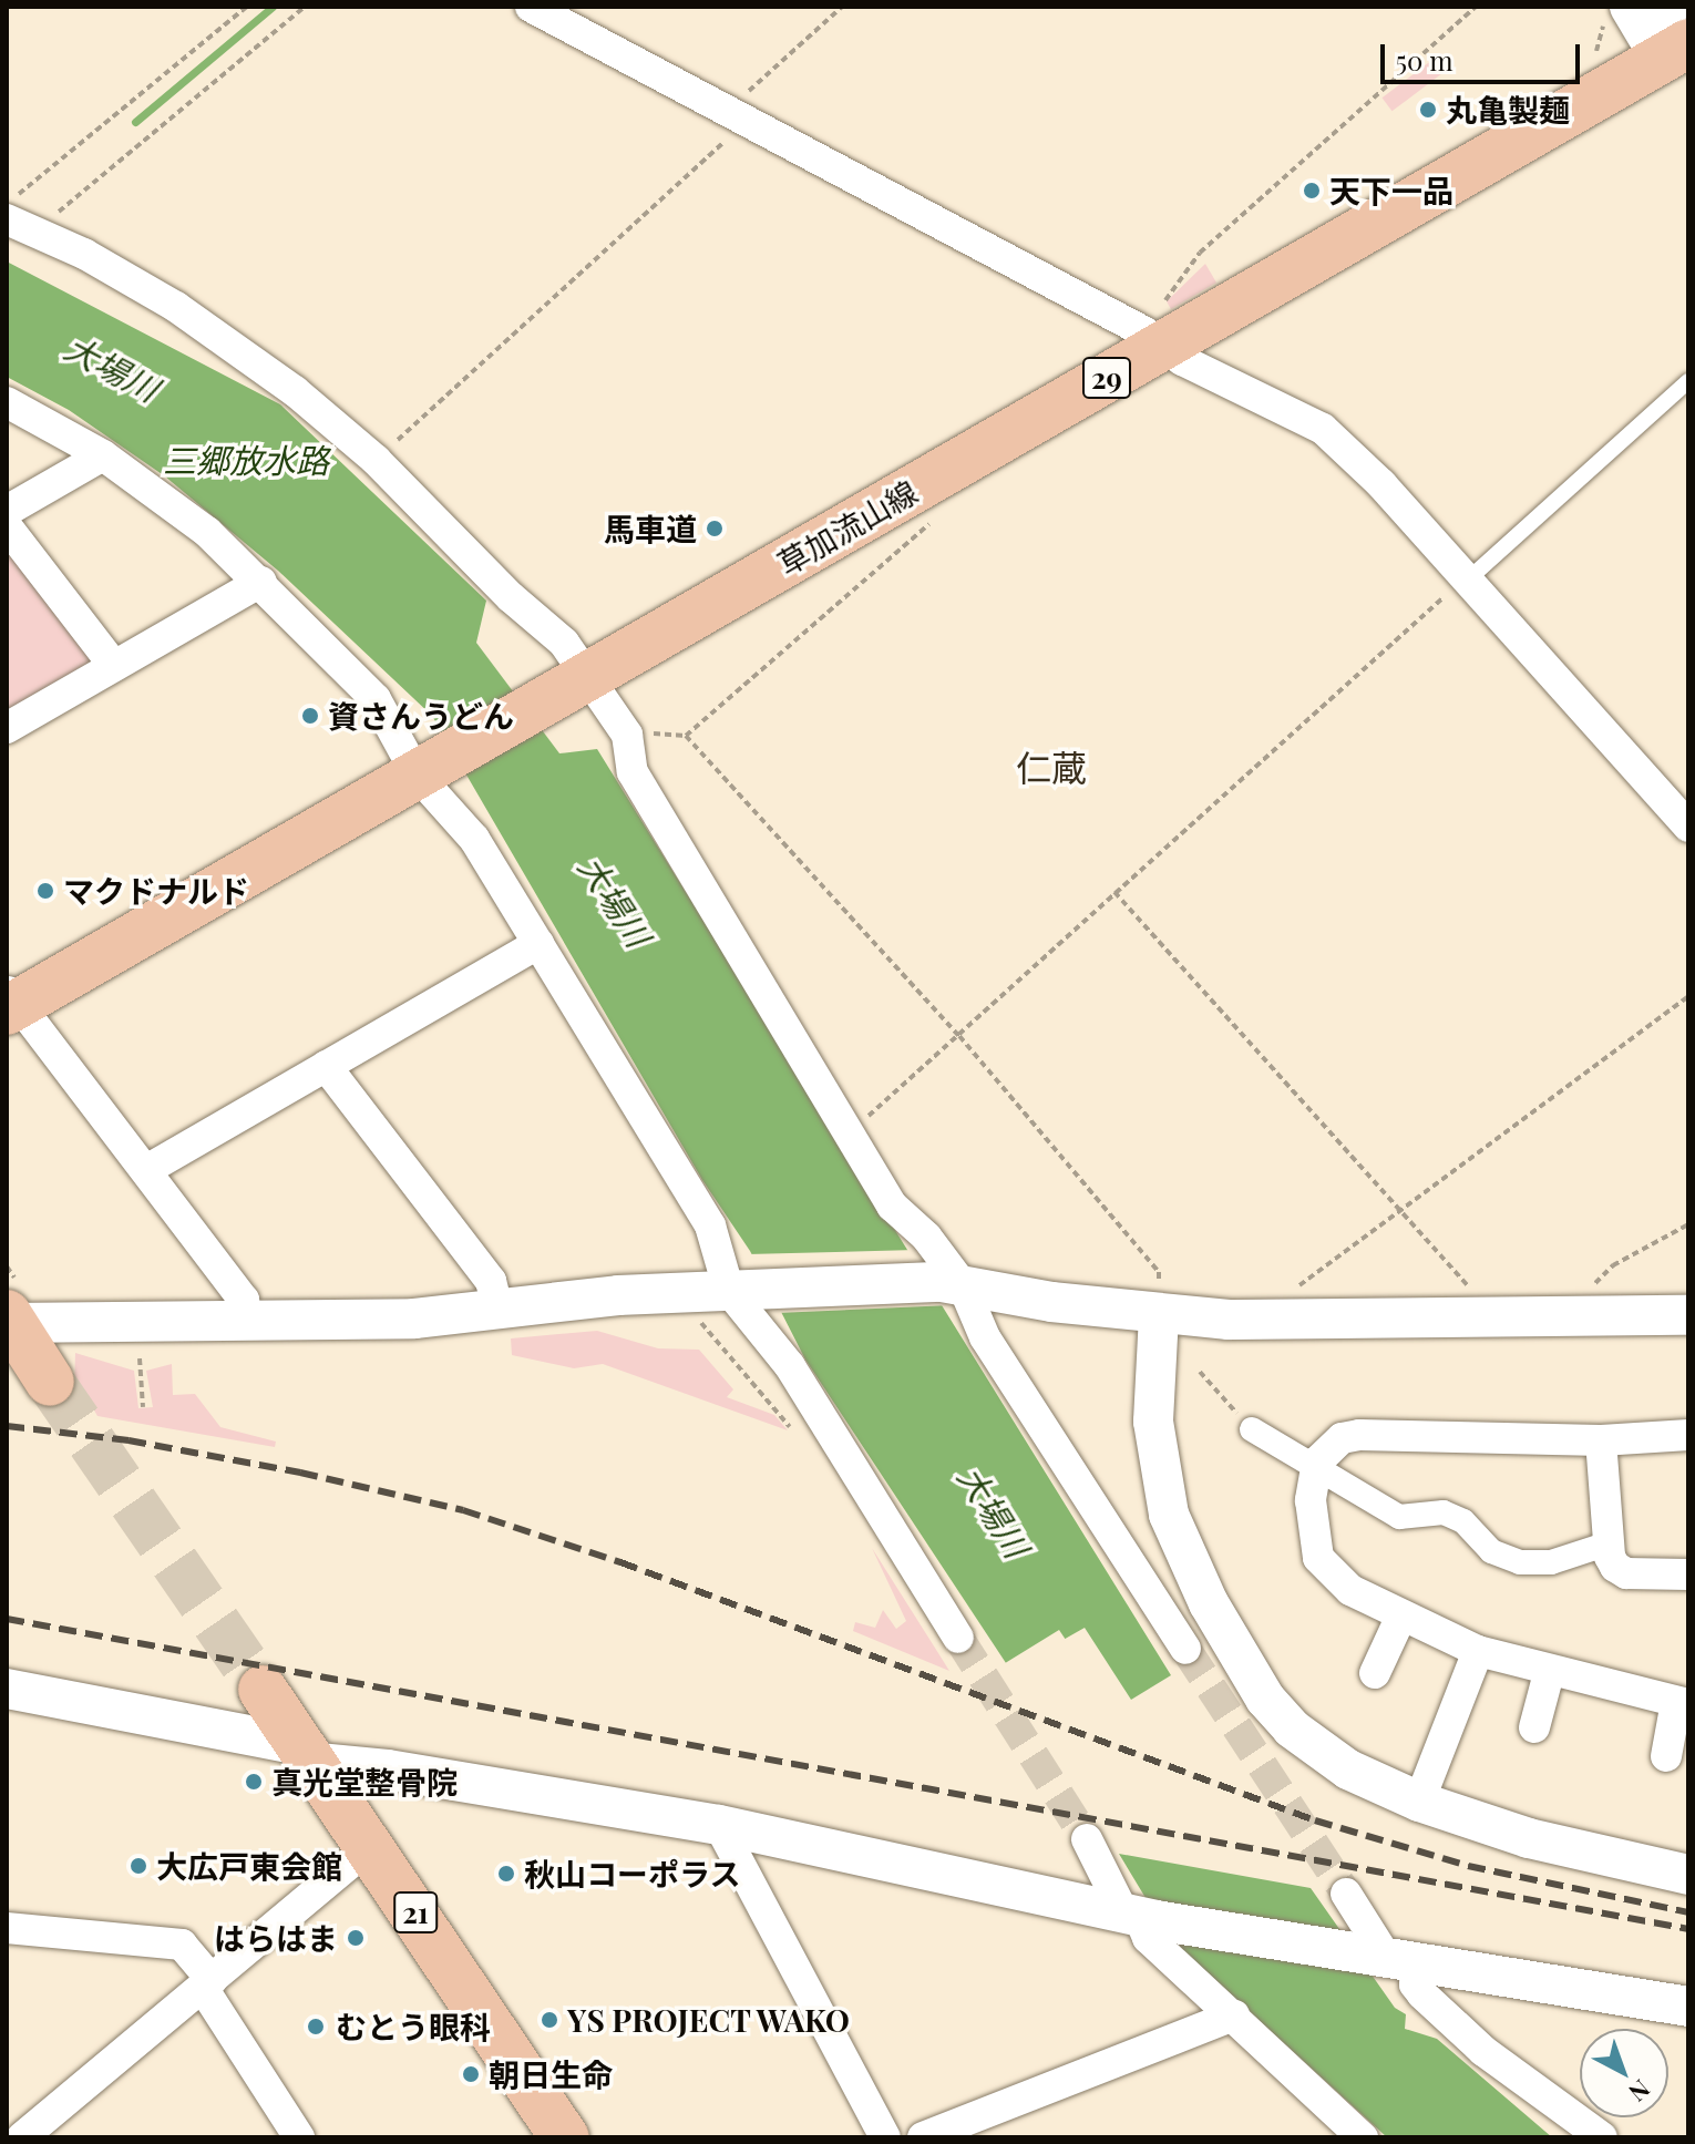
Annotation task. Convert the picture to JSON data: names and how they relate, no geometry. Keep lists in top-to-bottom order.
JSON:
{
  "streets": {
    "main road": ["29", "草加流山線", "21"]
  },
  "districts": ["仁蔵"],
  "water": ["大場川", "三郷放水路"],
  "places": [
    "丸亀製麺",
    "天下一品",
    "馬車道",
    "資さんうどん",
    "マクドナルド",
    "真光堂整骨院",
    "大広戸東会館",
    "秋山コーポラス",
    "はらはま",
    "YS PROJECT WAKO",
    "むとう眼科",
    "朝日生命"
  ],
  "scale_bar": "50 m",
  "north": "bottom right"
}
